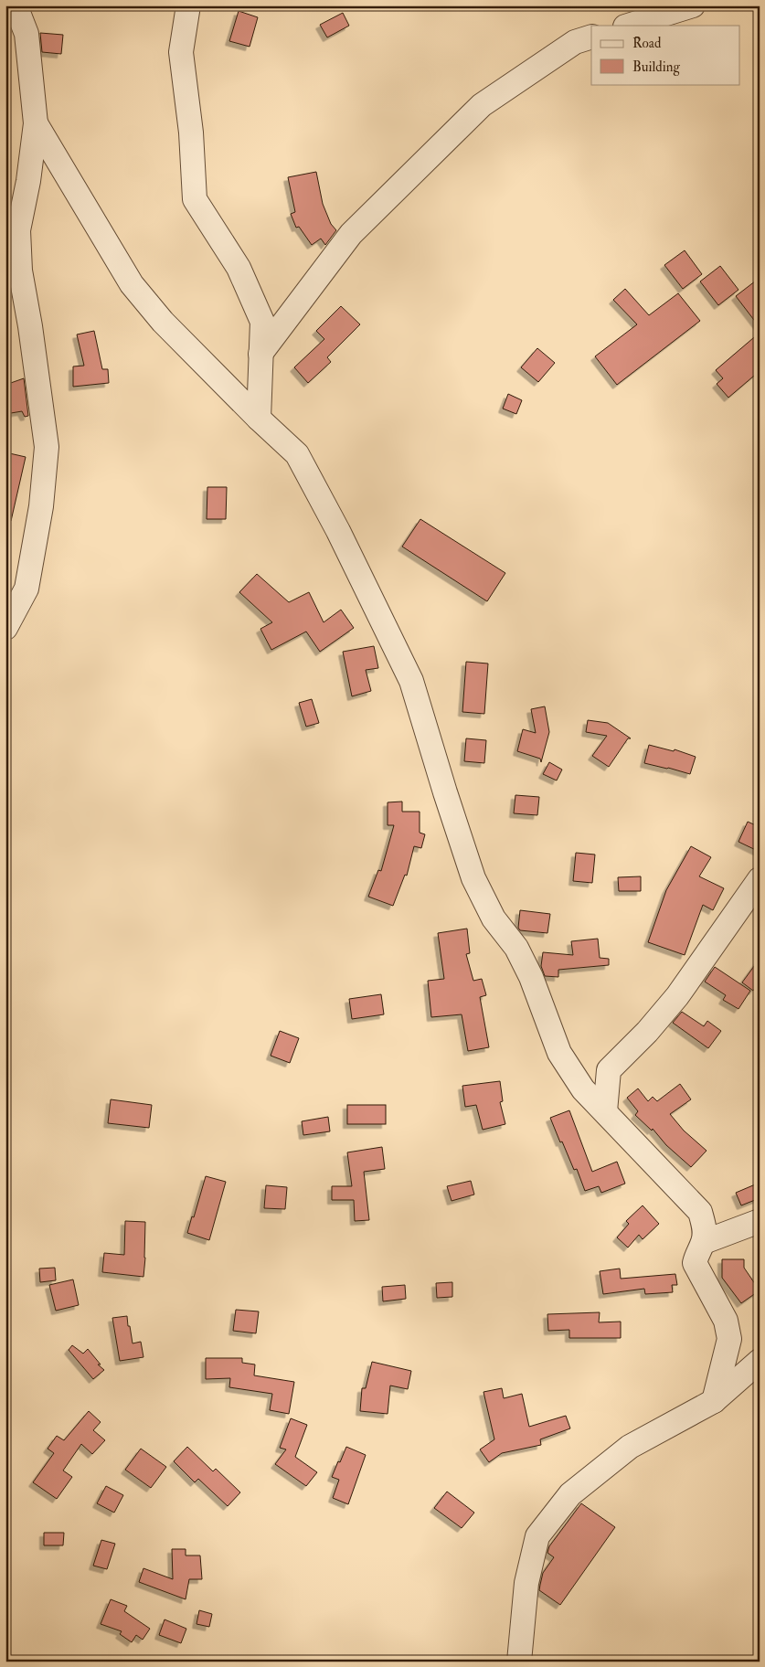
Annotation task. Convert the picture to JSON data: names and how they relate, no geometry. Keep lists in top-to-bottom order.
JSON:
{
  "legend": ["Road", "Building"]
}
